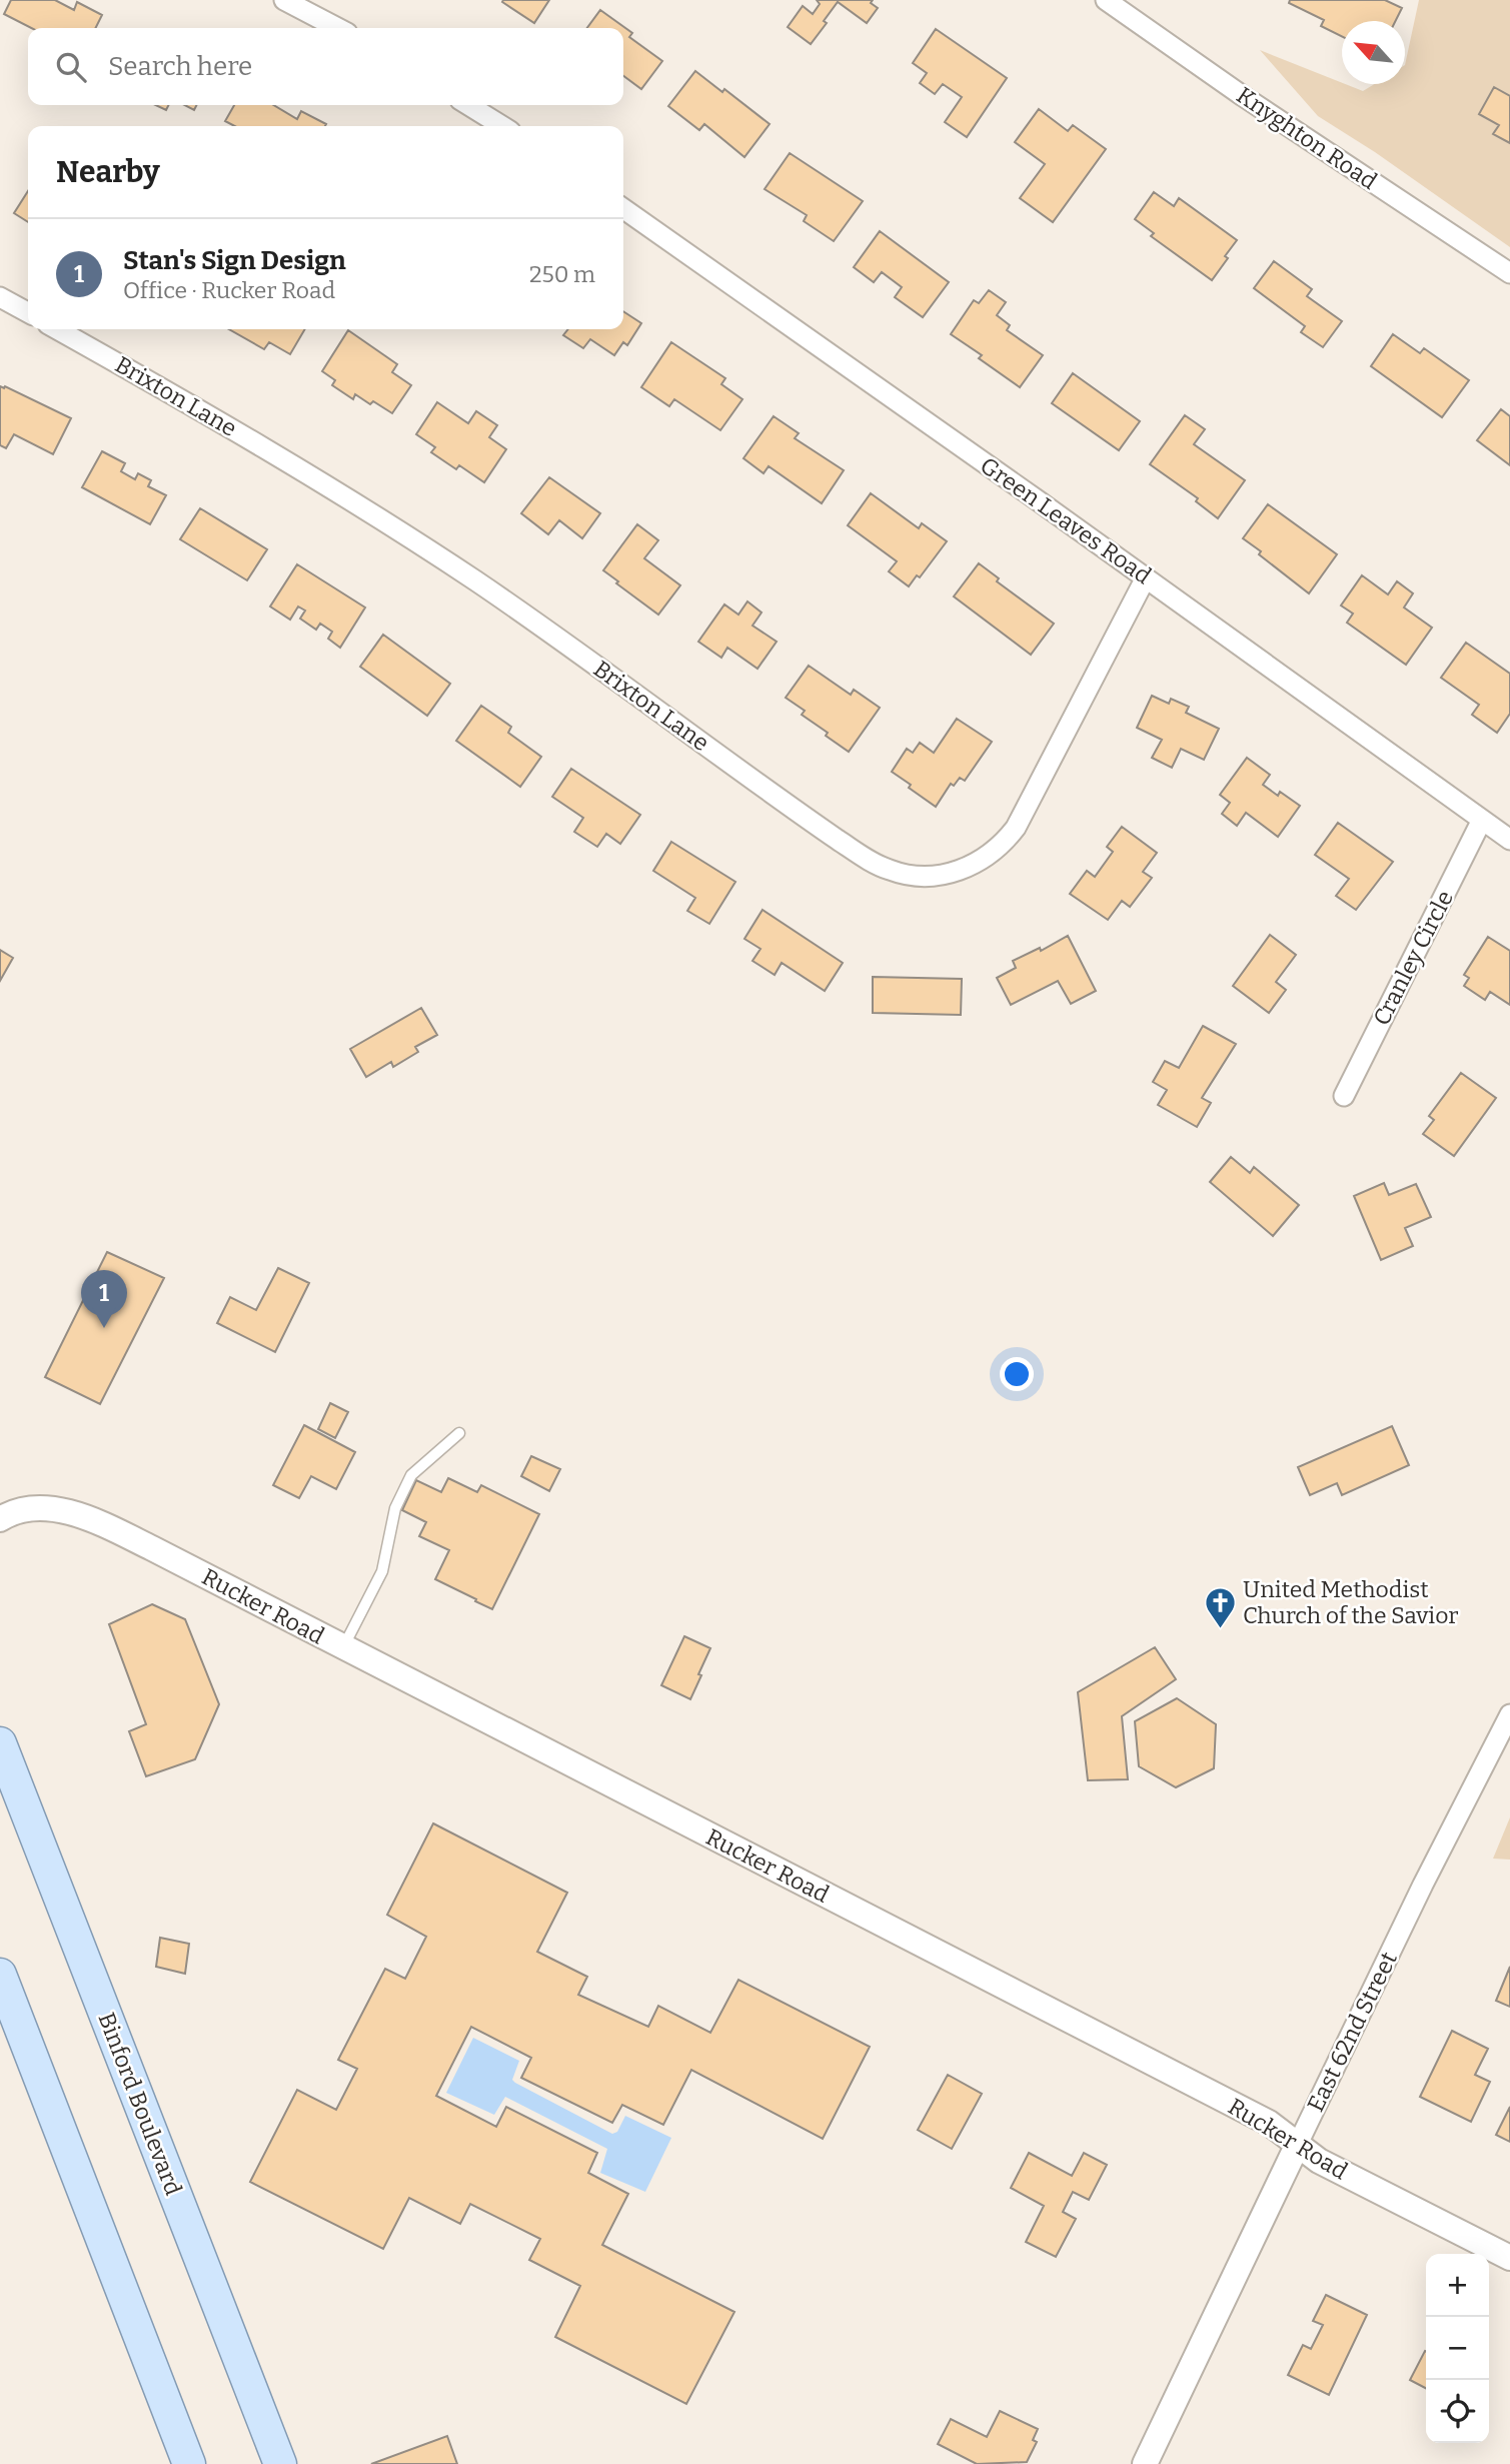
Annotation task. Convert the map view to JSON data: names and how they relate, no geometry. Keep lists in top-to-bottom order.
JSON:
{
  "streets": {
    "main road": ["Binford Boulevard"],
    "street": [
      "Knyghton Road",
      "Brixton Lane",
      "Green Leaves Road",
      "Cranley Circle",
      "Rucker Road",
      "East 62nd Street"
    ]
  },
  "crossings": [
    ["Brixton Lane", "Green Leaves Road"],
    ["Green Leaves Road", "Cranley Circle"],
    ["Rucker Road", "East 62nd Street"]
  ],
  "places": {
    "church": ["United Methodist Church of the Savior"]
  },
  "north": "top left",
  "page": {
    "search": "Search here",
    "heading": "Nearby",
    "list": [
      {
        "mark": "1",
        "name": "Stan's Sign Design",
        "note": "Office · Rucker Road",
        "value": "250 m"
      }
    ],
    "pins": "1",
    "map_buttons": ["+", "−"]
  }
}
